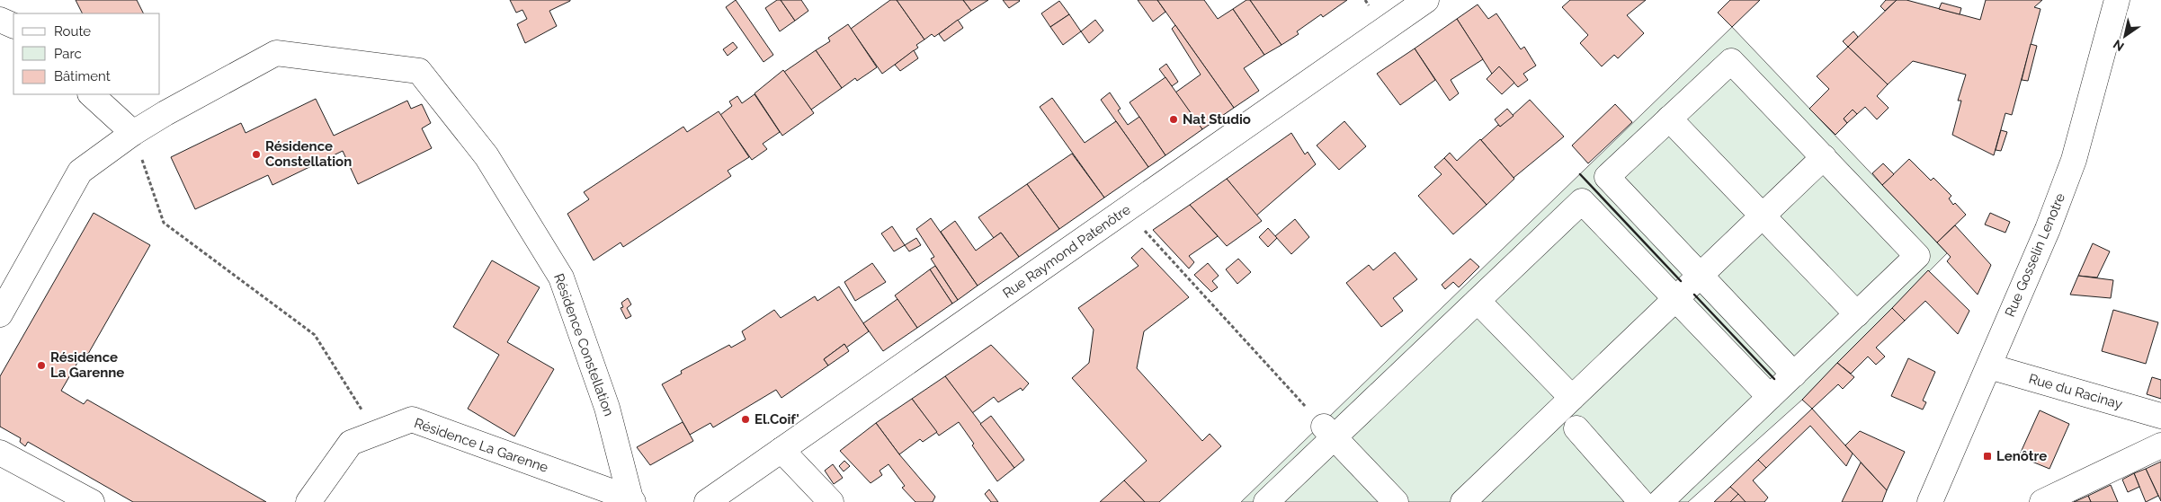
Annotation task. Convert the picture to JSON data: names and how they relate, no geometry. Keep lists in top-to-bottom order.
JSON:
{
  "streets": {
    "main road": [
      "Rue Raymond Patenôtre",
      "Rue Gosselin Lenotre",
      "Résidence Constellation",
      "Rue du Racinay",
      "Résidence La Garenne"
    ]
  },
  "crossings": [
    ["Rue Gosselin Lenotre", "Rue du Racinay"],
    ["Résidence Constellation", "Résidence La Garenne"]
  ],
  "places": {
    "other": [
      "Nat Studio",
      "Résidence Constellation",
      "Résidence La Garenne",
      "El.Coif'"
    ],
    "transit": ["Lenôtre"]
  },
  "legend": ["Route", "Parc", "Bâtiment"],
  "north": "bottom left"
}
